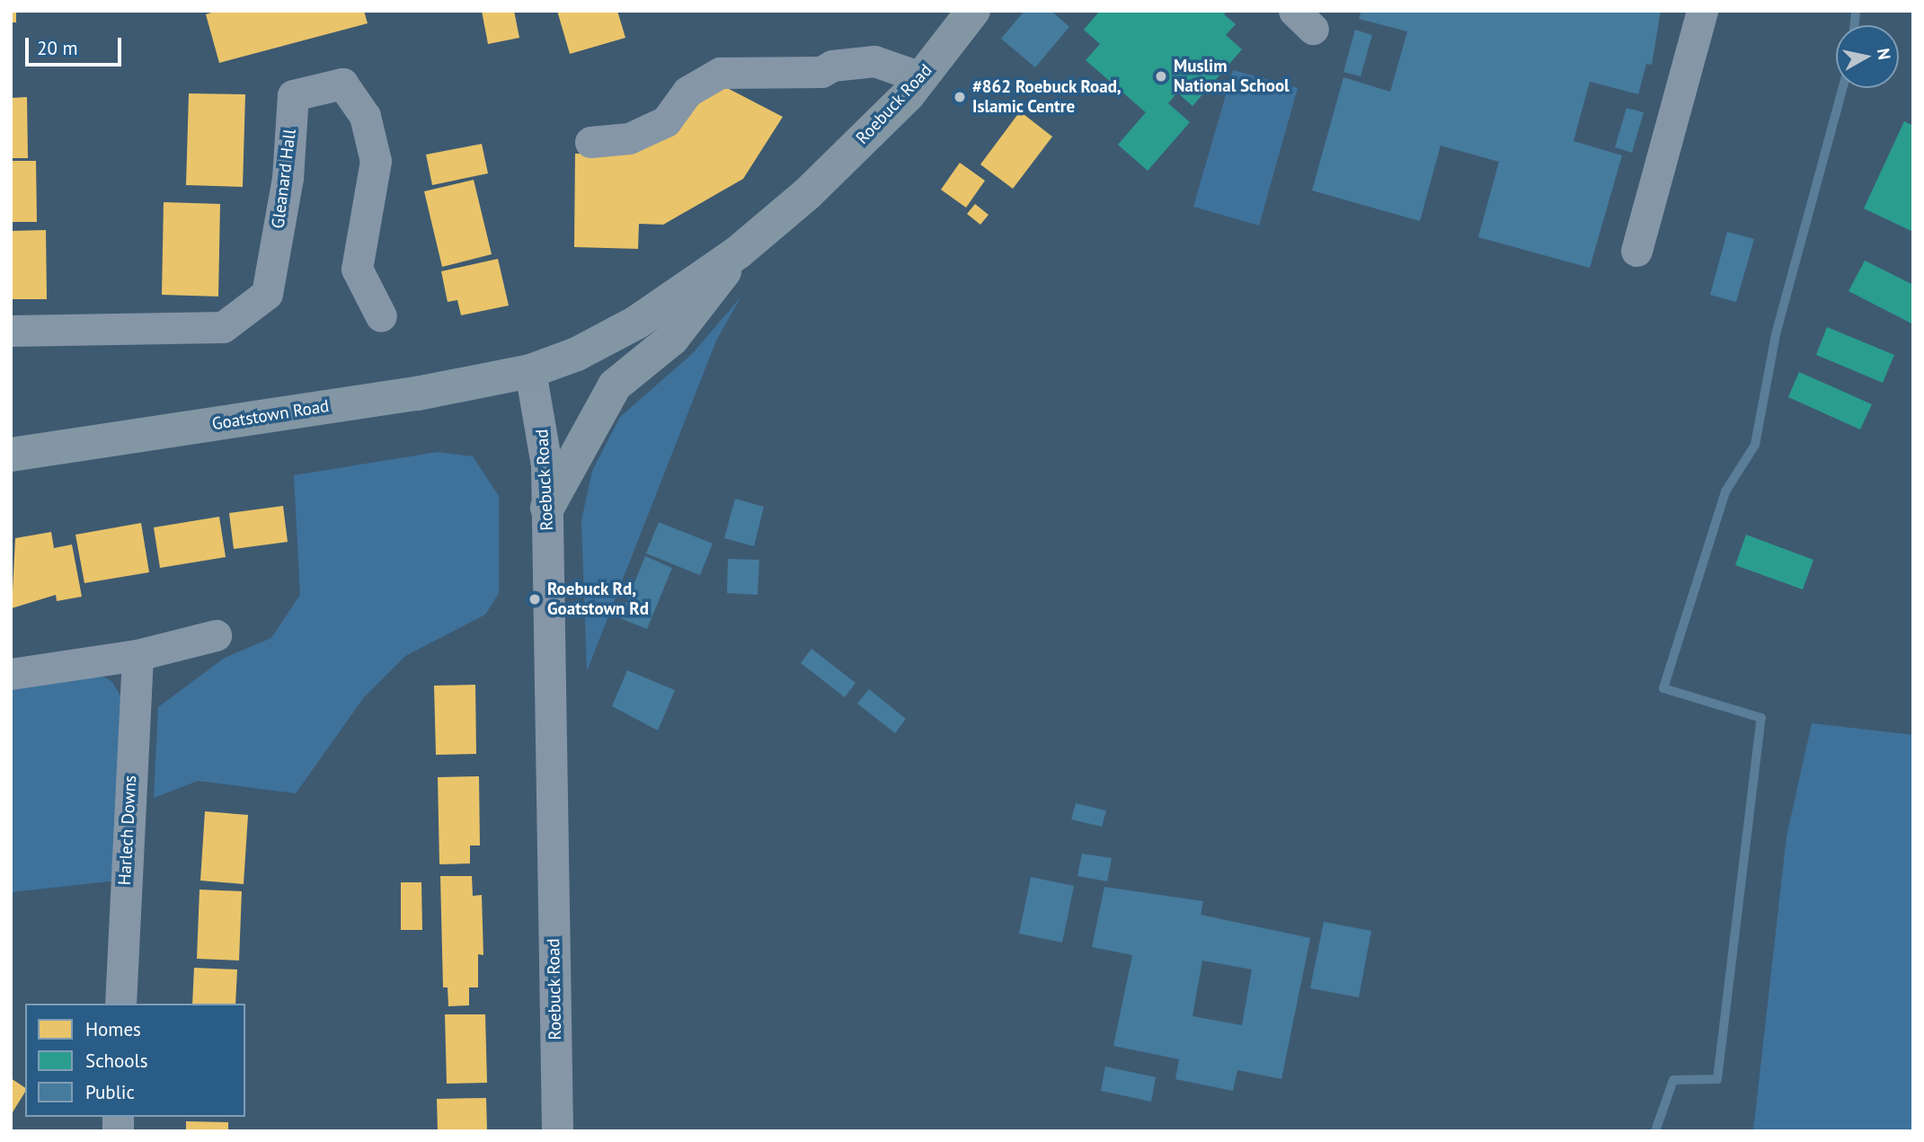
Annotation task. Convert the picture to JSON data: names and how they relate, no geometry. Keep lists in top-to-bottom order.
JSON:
{
  "streets": {
    "main road": ["Roebuck Road", "Goatstown Road"],
    "street": ["Gleanard Hall", "Harlech Downs"]
  },
  "crossings": [
    ["Roebuck Road", "Goatstown Road"]
  ],
  "places": ["Muslim National School", "#862 Roebuck Road, Islamic Centre", "Roebuck Rd, Goatstown Rd"],
  "legend": ["Homes", "Schools", "Public"],
  "scale_bar": "20 m",
  "north": "right"
}
